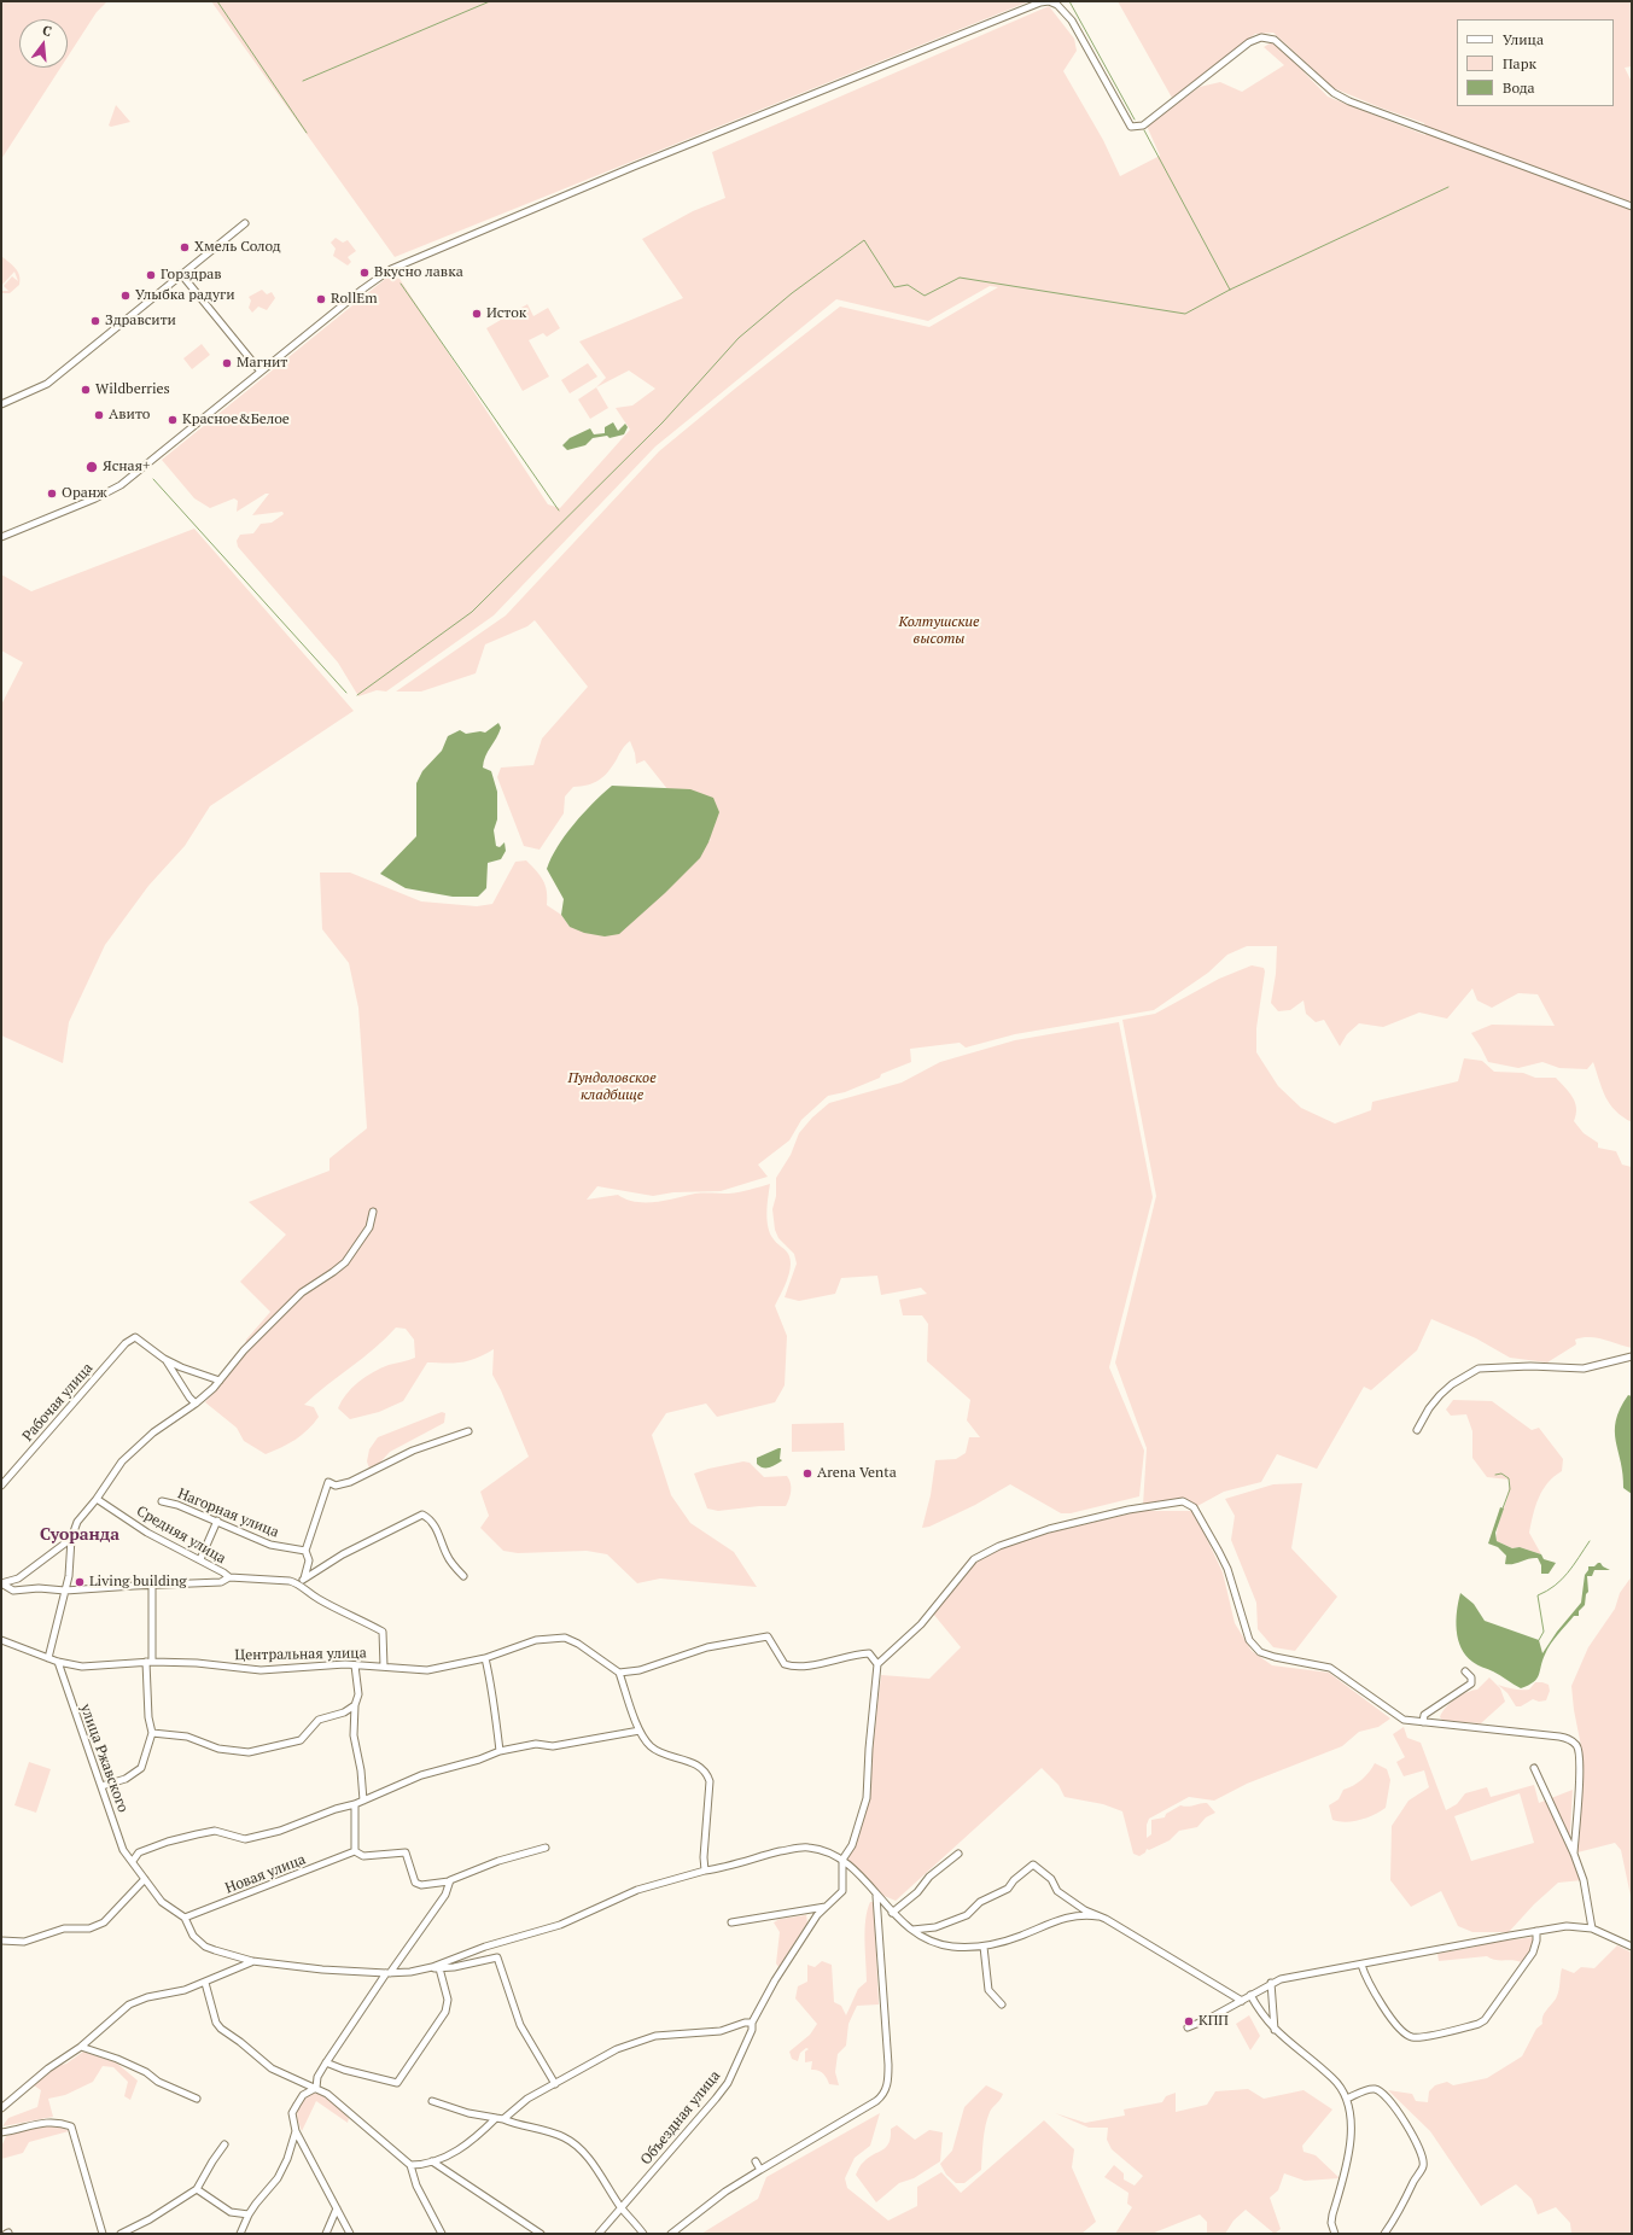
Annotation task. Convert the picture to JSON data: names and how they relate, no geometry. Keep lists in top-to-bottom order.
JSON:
{
  "streets": {
    "street": [
      "Рабочая улица",
      "Нагорная улица",
      "Средняя улица",
      "Центральная улица",
      "улица Ржавского",
      "Новая улица",
      "Объездная улица"
    ]
  },
  "crossings": [
    ["Центральная улица", "улица Ржавского"],
    ["улица Ржавского", "Новая улица"]
  ],
  "districts": ["Суоранда"],
  "parks": ["Колтушские высоты", "Пундоловское кладбище"],
  "places": [
    "Хмель Солод",
    "Вкусно лавка",
    "Горздрав",
    "Улыбка радуги",
    "RollEm",
    "Исток",
    "Здравсити",
    "Магнит",
    "Wildberries",
    "Авито",
    "Красное&Белое",
    "Ясная+",
    "Оранж",
    "Arena Venta",
    "Living building",
    "КПП"
  ],
  "legend": ["Улица", "Парк", "Вода"],
  "north": "top"
}
